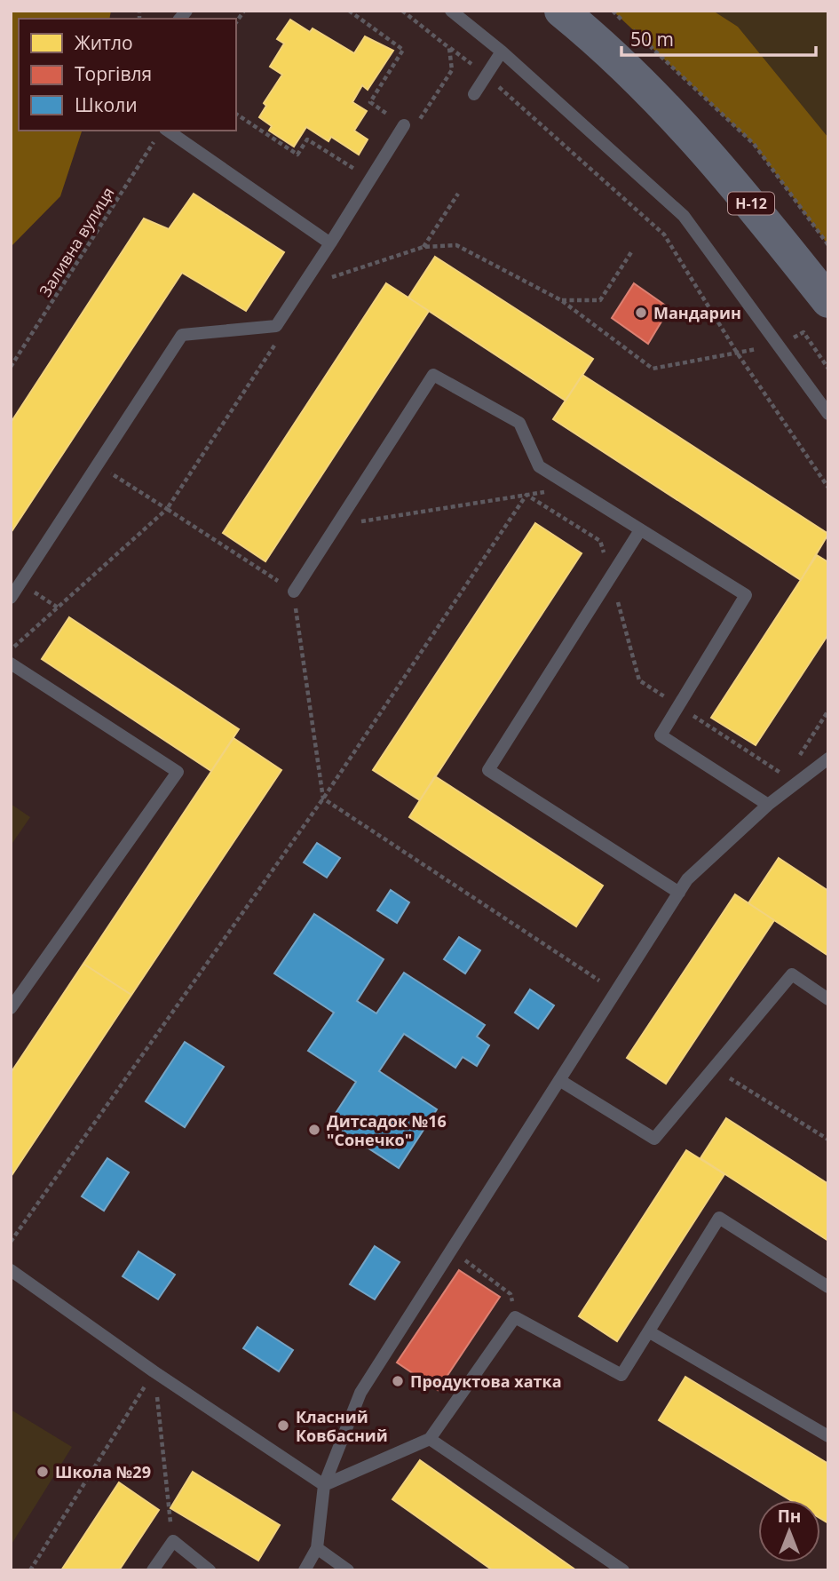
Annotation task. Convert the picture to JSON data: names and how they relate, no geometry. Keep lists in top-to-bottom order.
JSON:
{
  "streets": {
    "main road": ["Н-12"],
    "path": ["Заливна вулиця"]
  },
  "places": [
    "Мандарин",
    "Дитсадок №16 \"Сонечко\"",
    "Продуктова хатка",
    "Класний Ковбасний",
    "Школа №29"
  ],
  "legend": ["Житло", "Торгівля", "Школи"],
  "scale_bar": "50 m",
  "north": "top"
}
